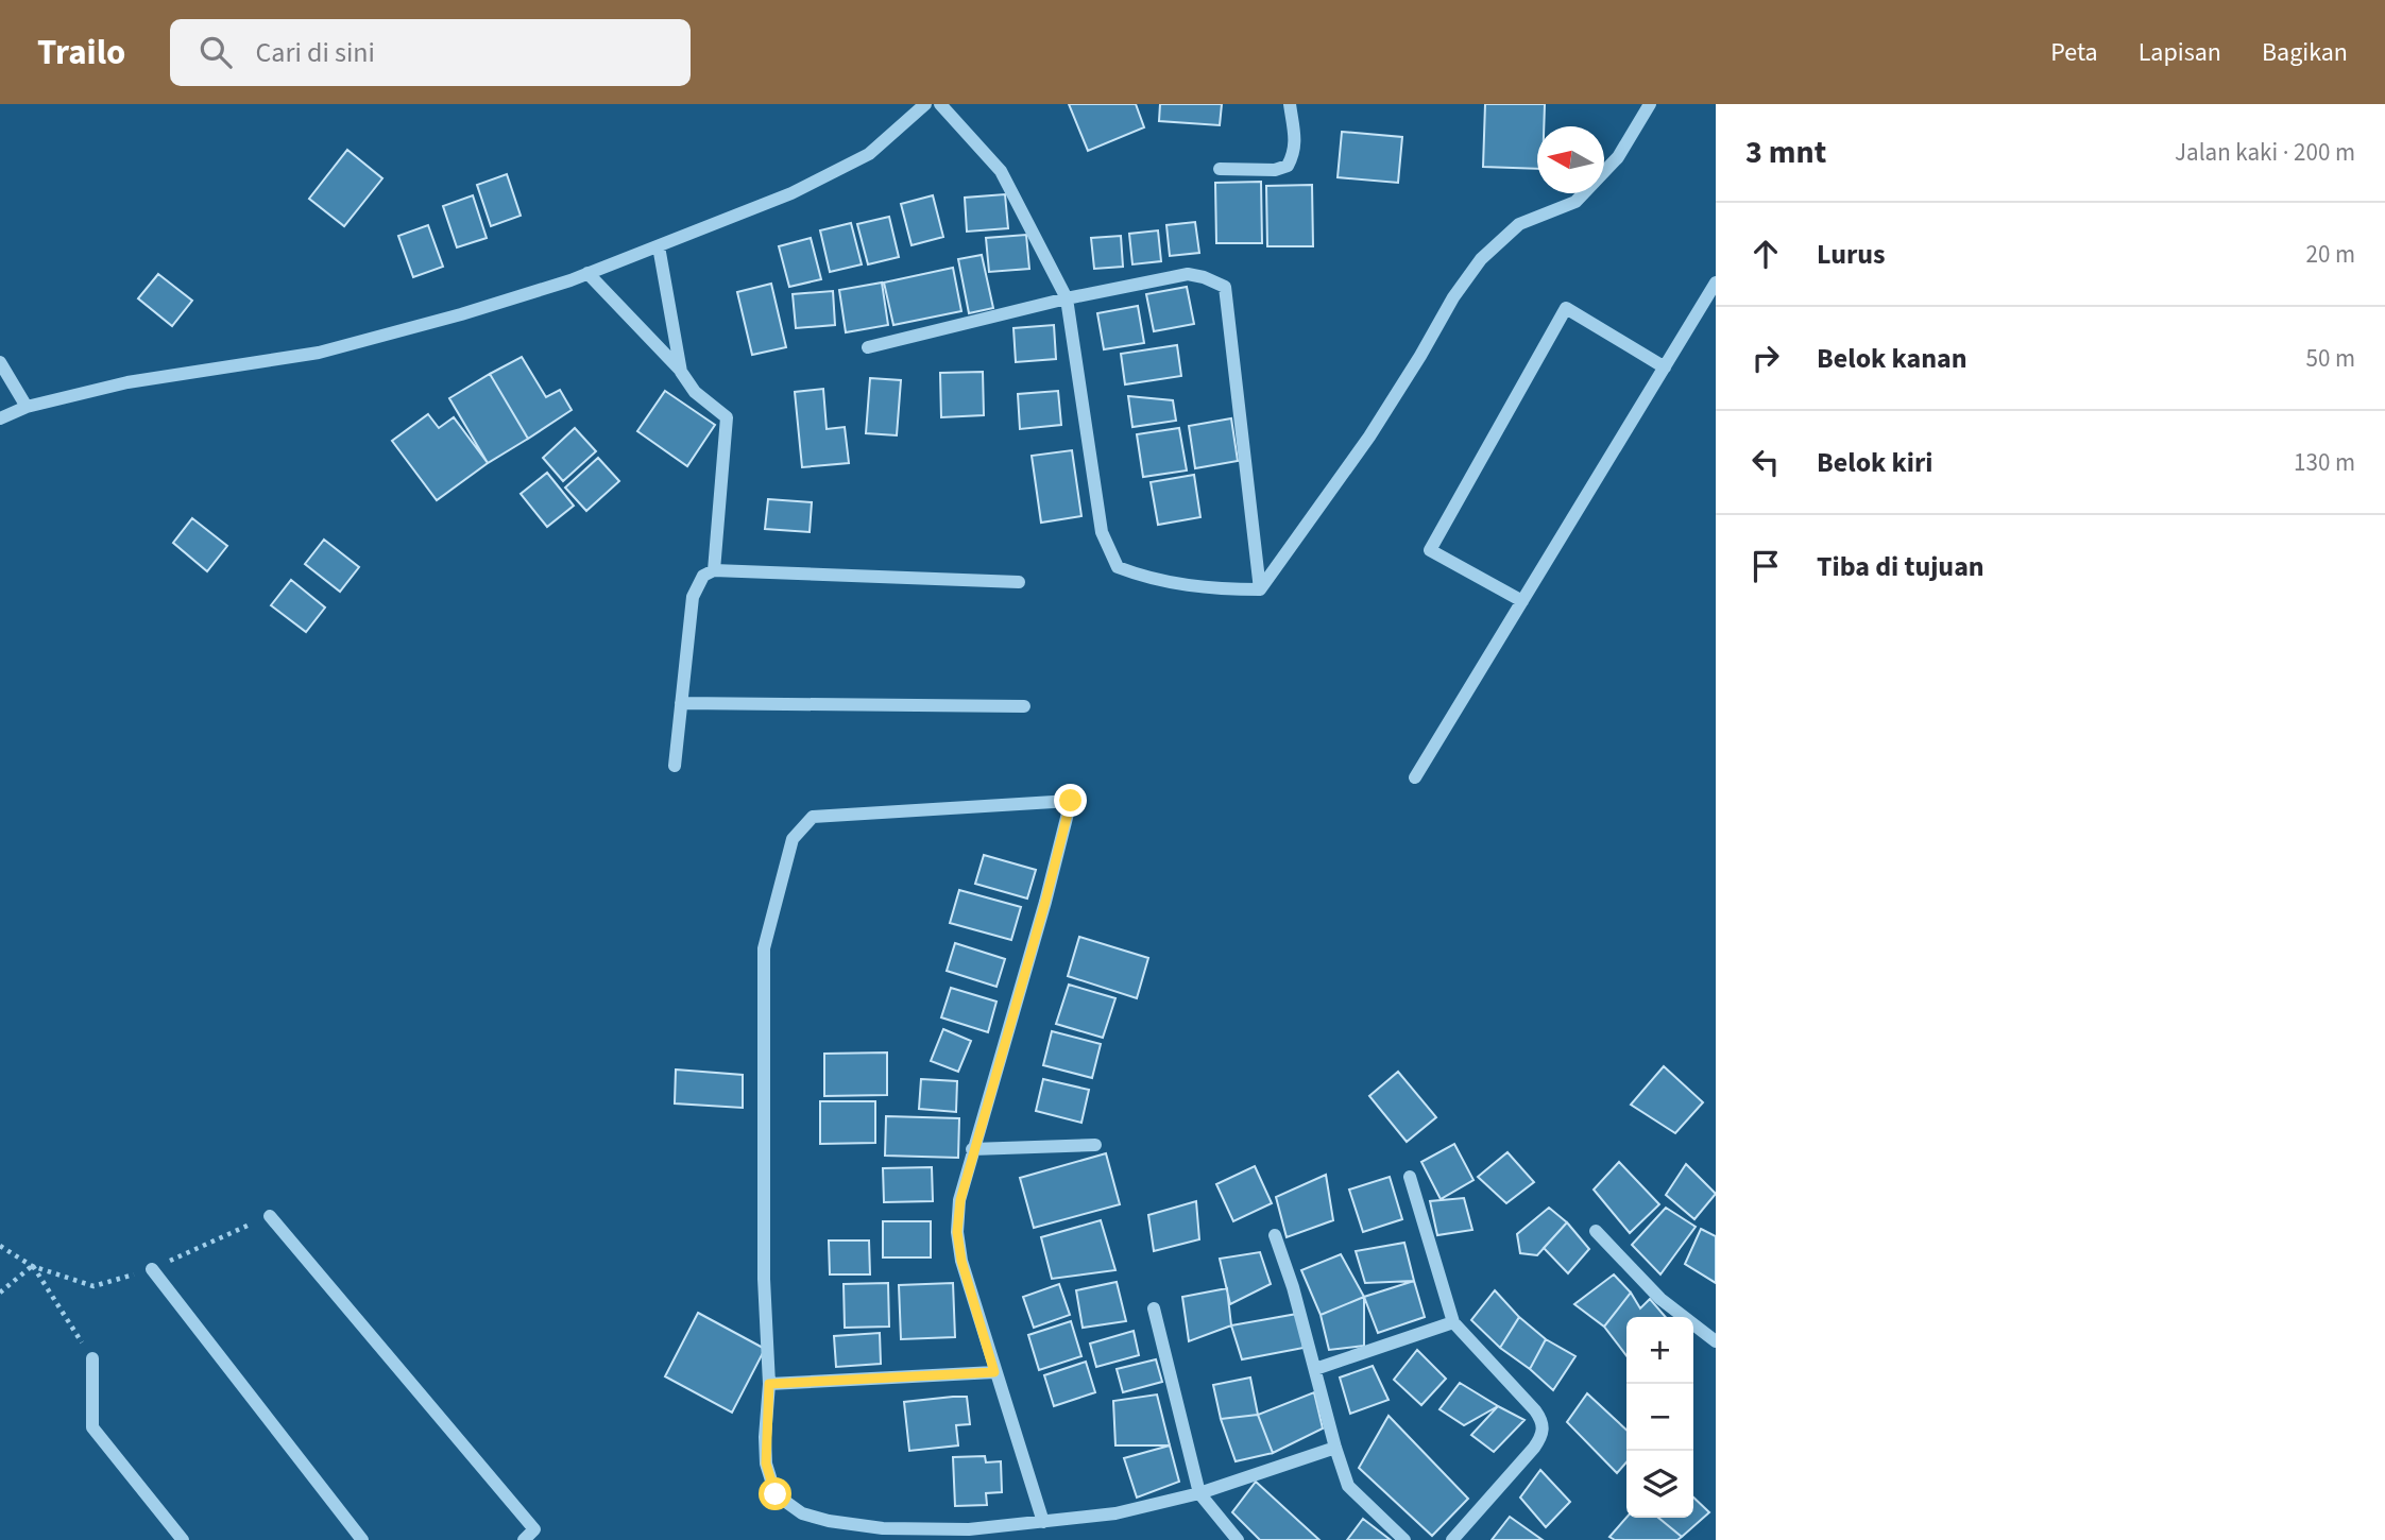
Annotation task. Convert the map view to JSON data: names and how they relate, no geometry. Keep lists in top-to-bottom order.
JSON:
{
  "north": "left",
  "page": {
    "header": "Trailo",
    "search": "Cari di sini",
    "nav": ["Peta", "Lapisan", "Bagikan"],
    "heading": ["3 mnt", "Jalan kaki · 200 m"],
    "list": [
      ["Lurus", "20 m"],
      ["Belok kanan", "50 m"],
      ["Belok kiri", "130 m"],
      "Tiba di tujuan"
    ],
    "map_buttons": ["+", "−"]
  }
}
